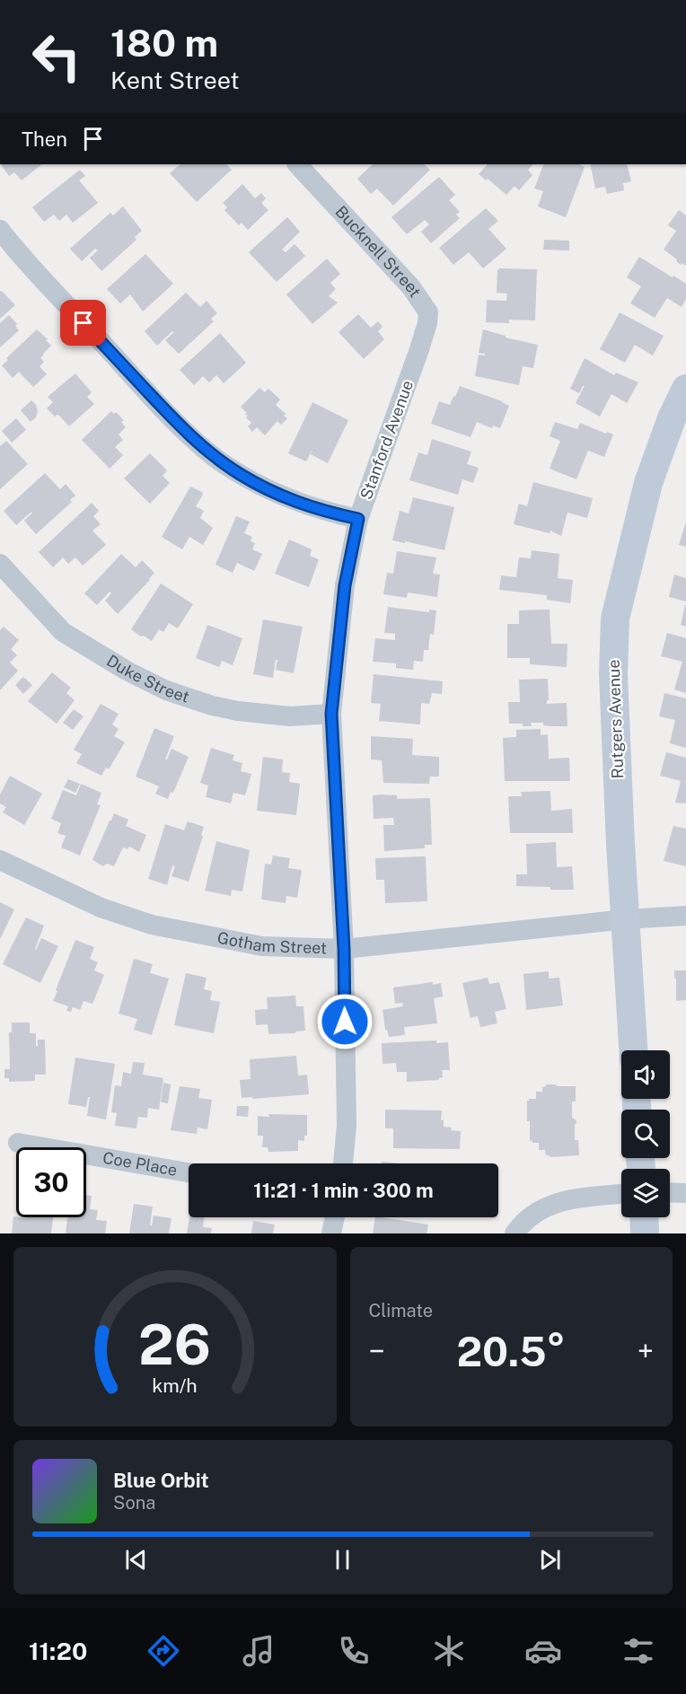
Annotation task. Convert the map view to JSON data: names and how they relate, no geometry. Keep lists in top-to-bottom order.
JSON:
{
  "streets": {
    "main road": ["Rutgers Avenue"],
    "street": [
      "Bucknell Street",
      "Stanford Avenue",
      "Duke Street",
      "Gotham Street",
      "Coe Place"
    ]
  },
  "crossings": [
    ["Bucknell Street", "Stanford Avenue"],
    ["Stanford Avenue", "Duke Street"],
    ["Stanford Avenue", "Gotham Street"],
    ["Rutgers Avenue", "Gotham Street"]
  ],
  "page": {
    "turn": ["180 m", "Kent Street"],
    "then": "Then",
    "limit": "30",
    "trip": "11:21 · 1 min · 300 m",
    "tile": "Climate",
    "heat": ["−", "20.5°", "+"],
    "song": ["Blue Orbit", "Sona"],
    "tabs": "11:20",
    "gauge": ["26", "km/h"]
  }
}
